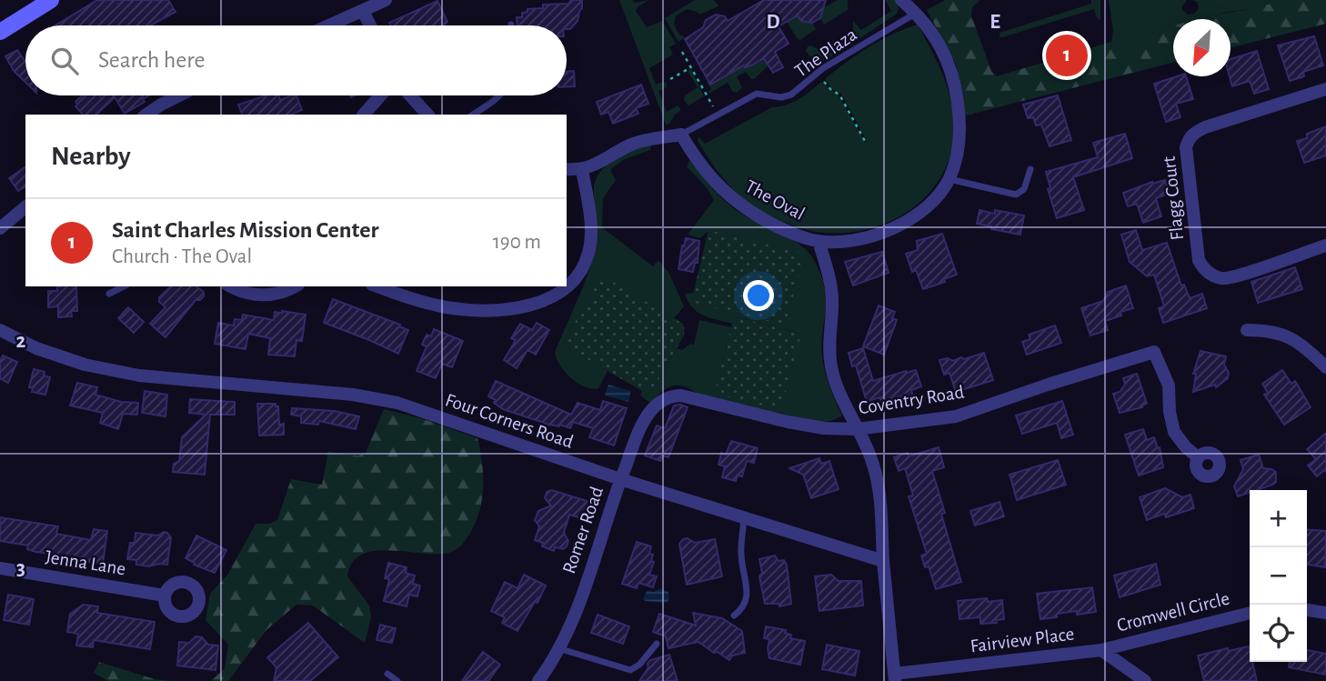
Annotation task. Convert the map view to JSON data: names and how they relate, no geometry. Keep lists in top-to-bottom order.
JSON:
{
  "streets": {
    "street": [
      "Flagg Court",
      "The Oval",
      "Coventry Road",
      "Four Corners Road",
      "Romer Road",
      "Jenna Lane",
      "Cromwell Circle",
      "Fairview Place"
    ],
    "lane": ["The Plaza"]
  },
  "crossings": [
    ["The Plaza", "The Oval"],
    ["Coventry Road", "Romer Road"],
    ["Four Corners Road", "Romer Road"],
    ["Cromwell Circle", "Fairview Place"]
  ],
  "north": "bottom left",
  "page": {
    "search": "Search here",
    "pins": "1",
    "heading": "Nearby",
    "list": [
      {
        "mark": "1",
        "name": "Saint Charles Mission Center",
        "note": "Church · The Oval",
        "value": "190 m"
      }
    ],
    "map_buttons": ["+", "−"]
  },
  "grid": {
    "columns": ["D", "E"],
    "rows": ["2", "3"]
  }
}
